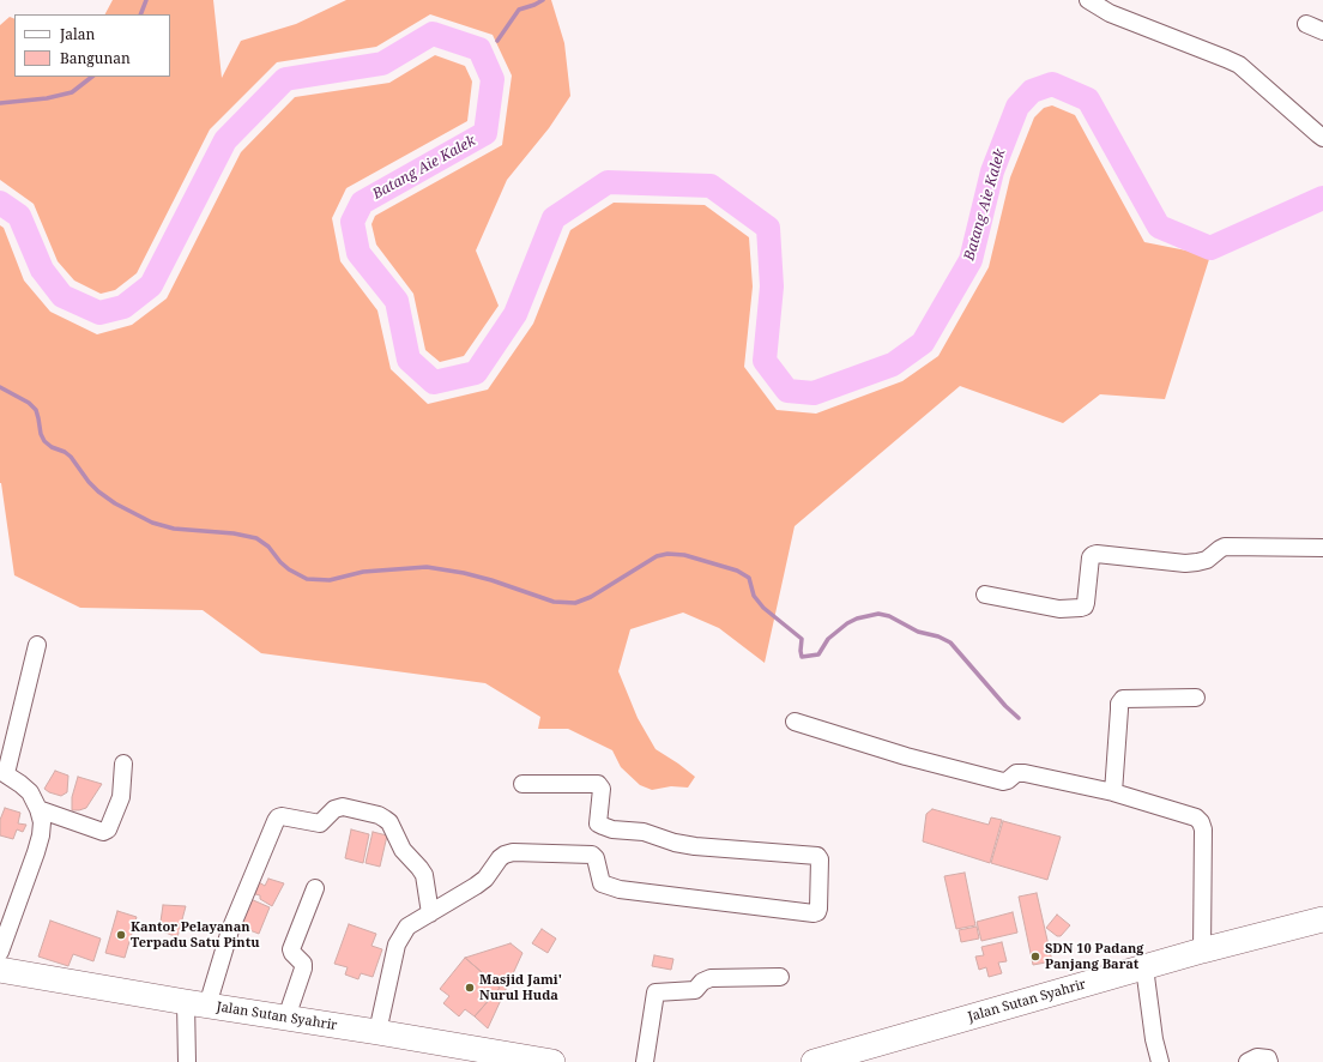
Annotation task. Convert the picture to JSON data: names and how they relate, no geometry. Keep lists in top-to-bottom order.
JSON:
{
  "streets": {
    "highway": ["Jalan Sutan Syahrir"]
  },
  "water": ["Batang Aie Kalek"],
  "places": ["Kantor Pelayanan Terpadu Satu Pintu", "SDN 10 Padang Panjang Barat", "Masjid Jami' Nurul Huda"],
  "legend": ["Jalan", "Bangunan"]
}
